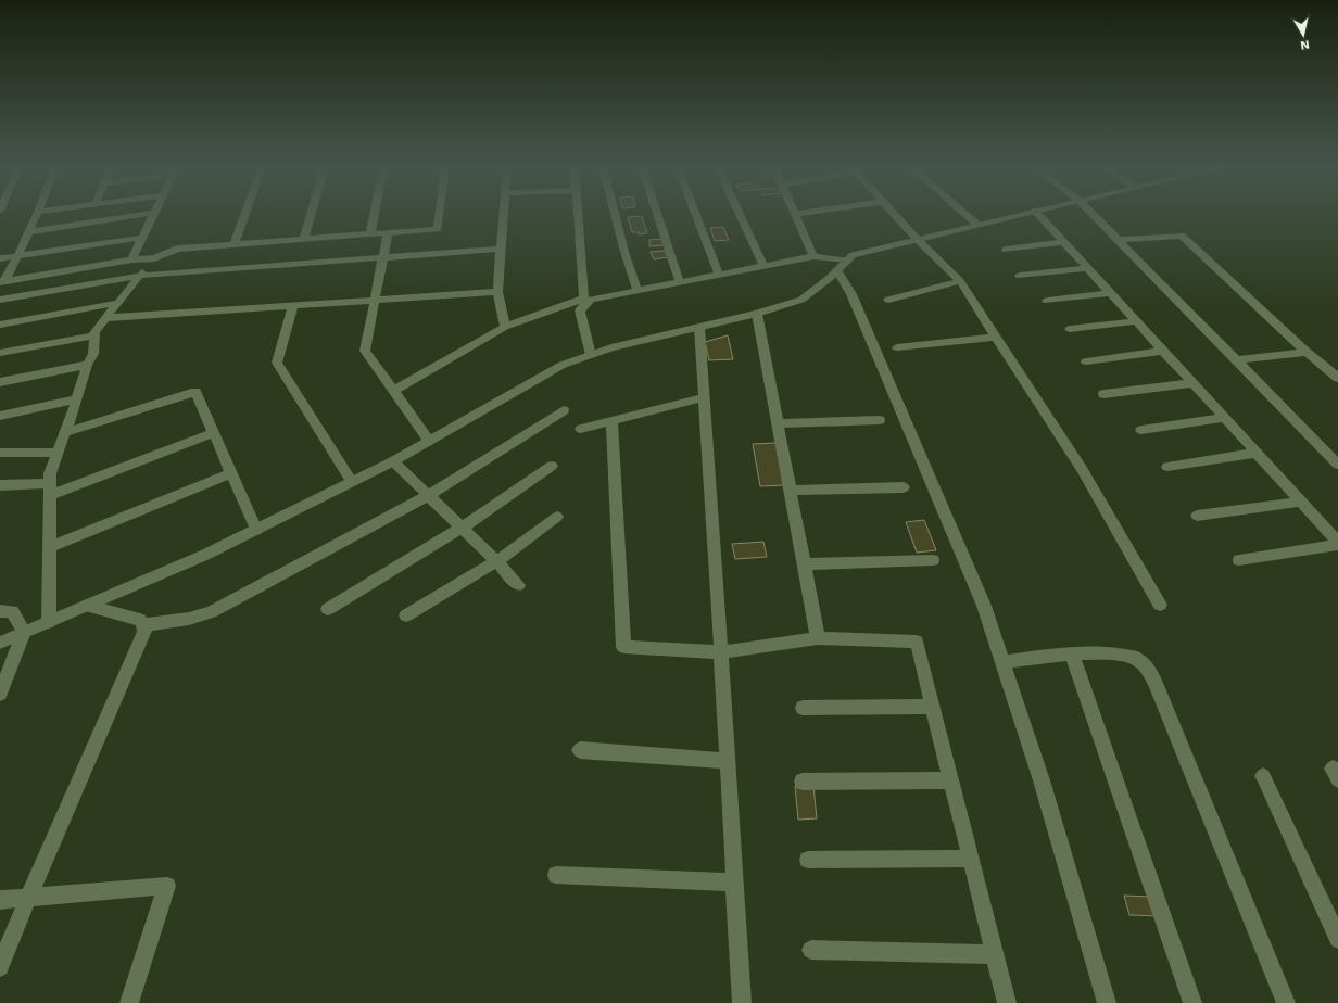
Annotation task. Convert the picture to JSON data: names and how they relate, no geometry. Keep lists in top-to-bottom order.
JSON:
{
  "north": "bottom"
}
